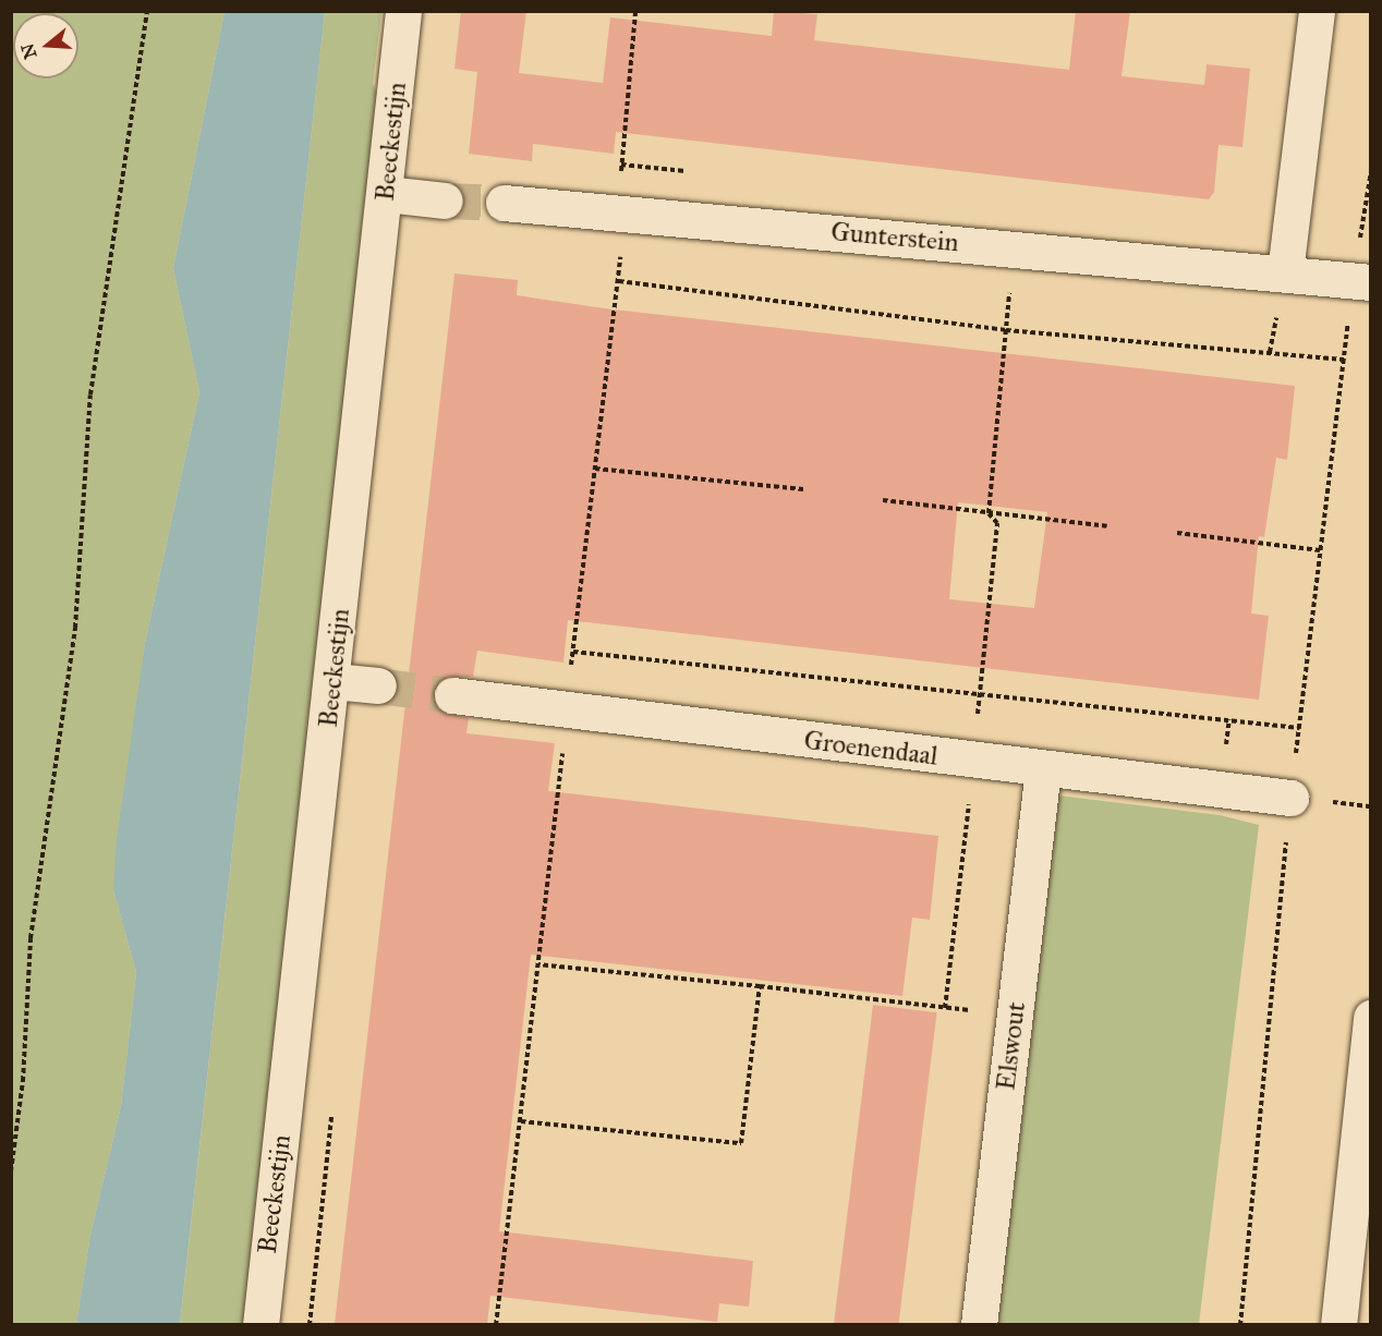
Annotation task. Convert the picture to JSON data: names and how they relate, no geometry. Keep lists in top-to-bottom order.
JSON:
{
  "streets": {
    "street": [
      "Beeckestijn",
      "Gunterstein",
      "Groenendaal",
      "Elswout"
    ]
  },
  "crossings": [
    ["Groenendaal", "Elswout"]
  ],
  "north": "left"
}
